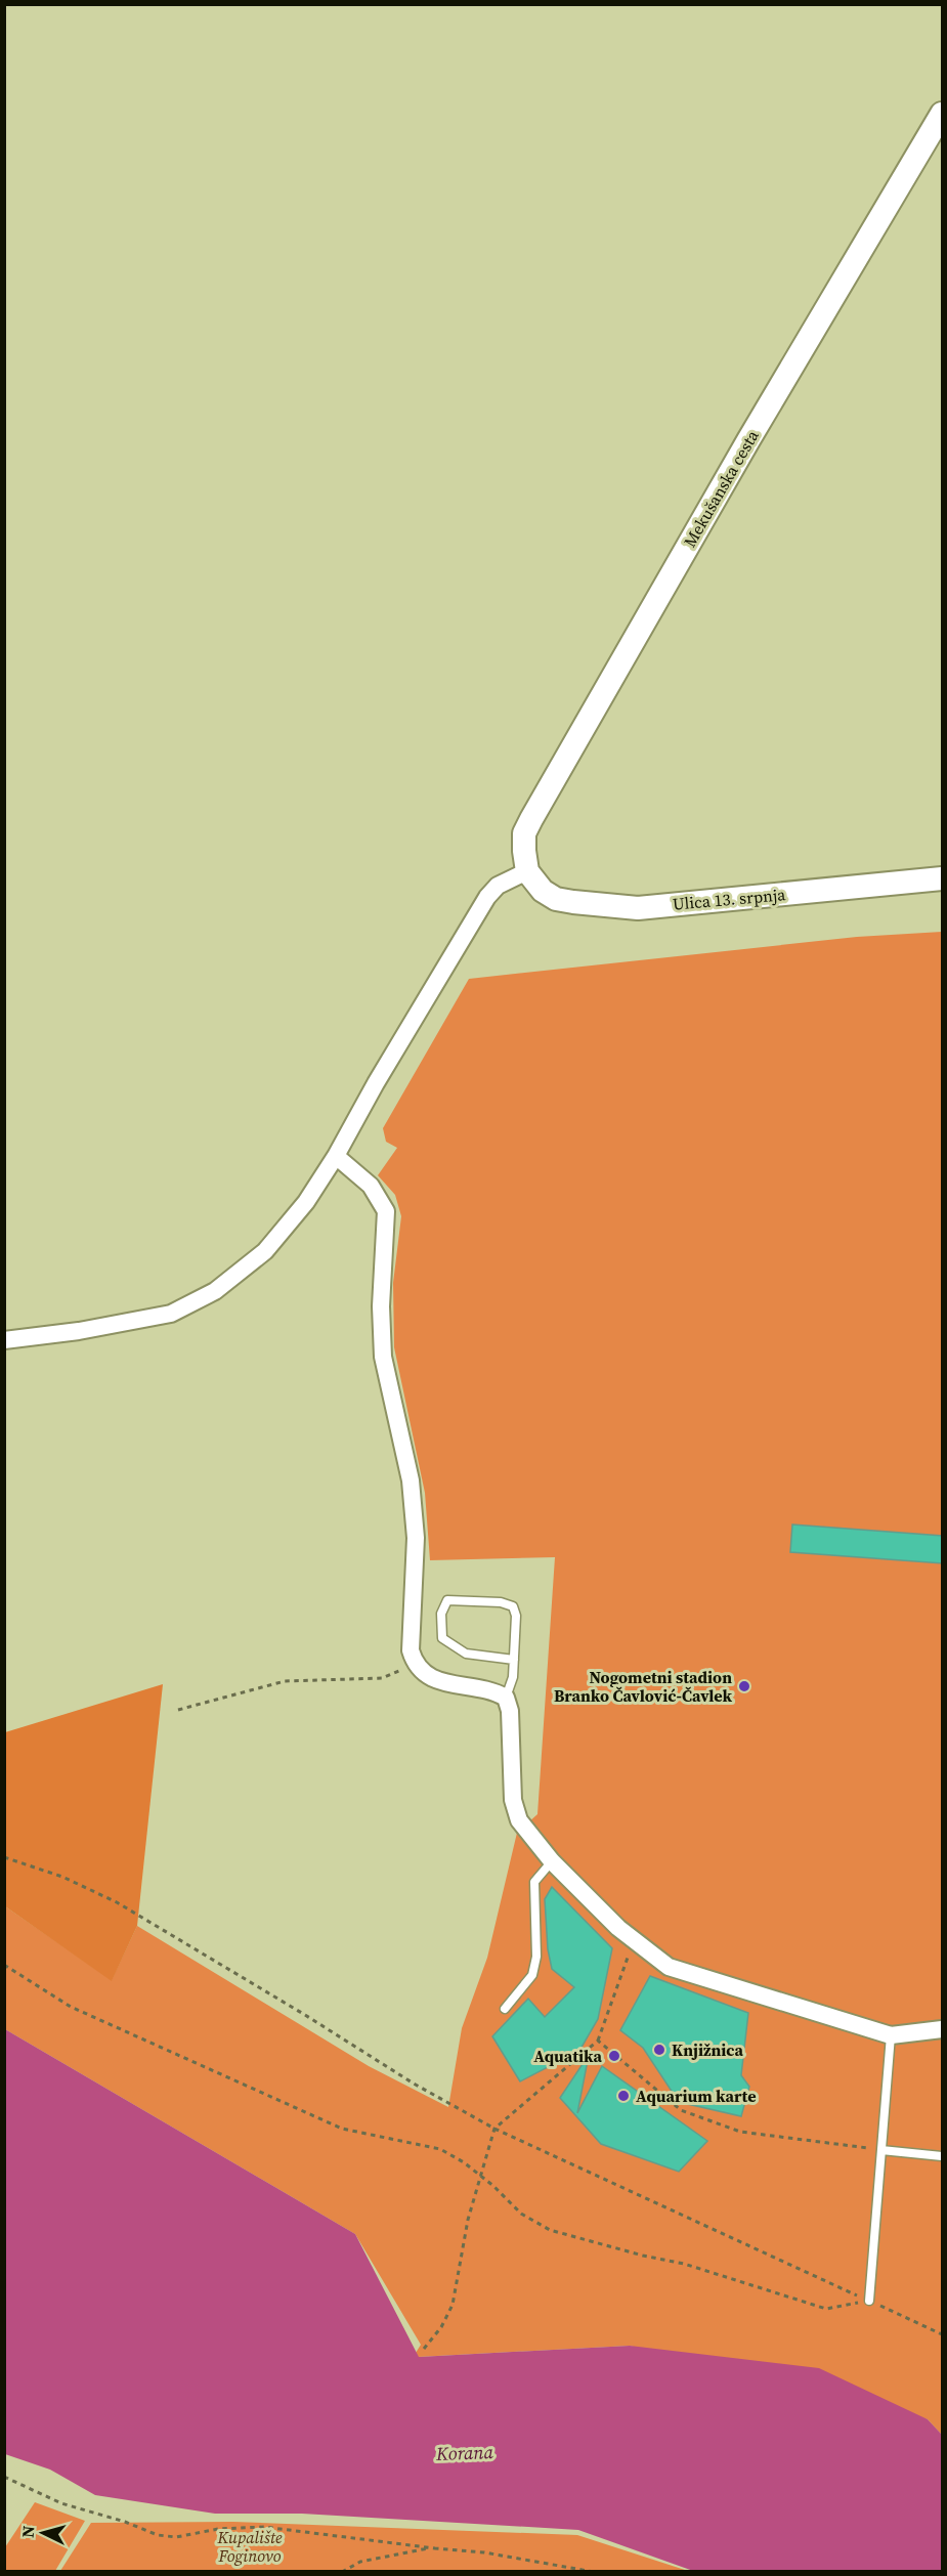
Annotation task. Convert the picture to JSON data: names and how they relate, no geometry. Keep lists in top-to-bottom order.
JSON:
{
  "streets": {
    "street": ["Mekušanska cesta", "Ulica 13. srpnja"]
  },
  "crossings": [
    ["Mekušanska cesta", "Ulica 13. srpnja"]
  ],
  "water": ["Korana"],
  "parks": ["Kupalište Foginovo"],
  "places": [
    "Nogometni stadion Branko Čavlović-Čavlek",
    "Knjižnica",
    "Aquatika",
    "Aquarium karte"
  ],
  "north": "left"
}
